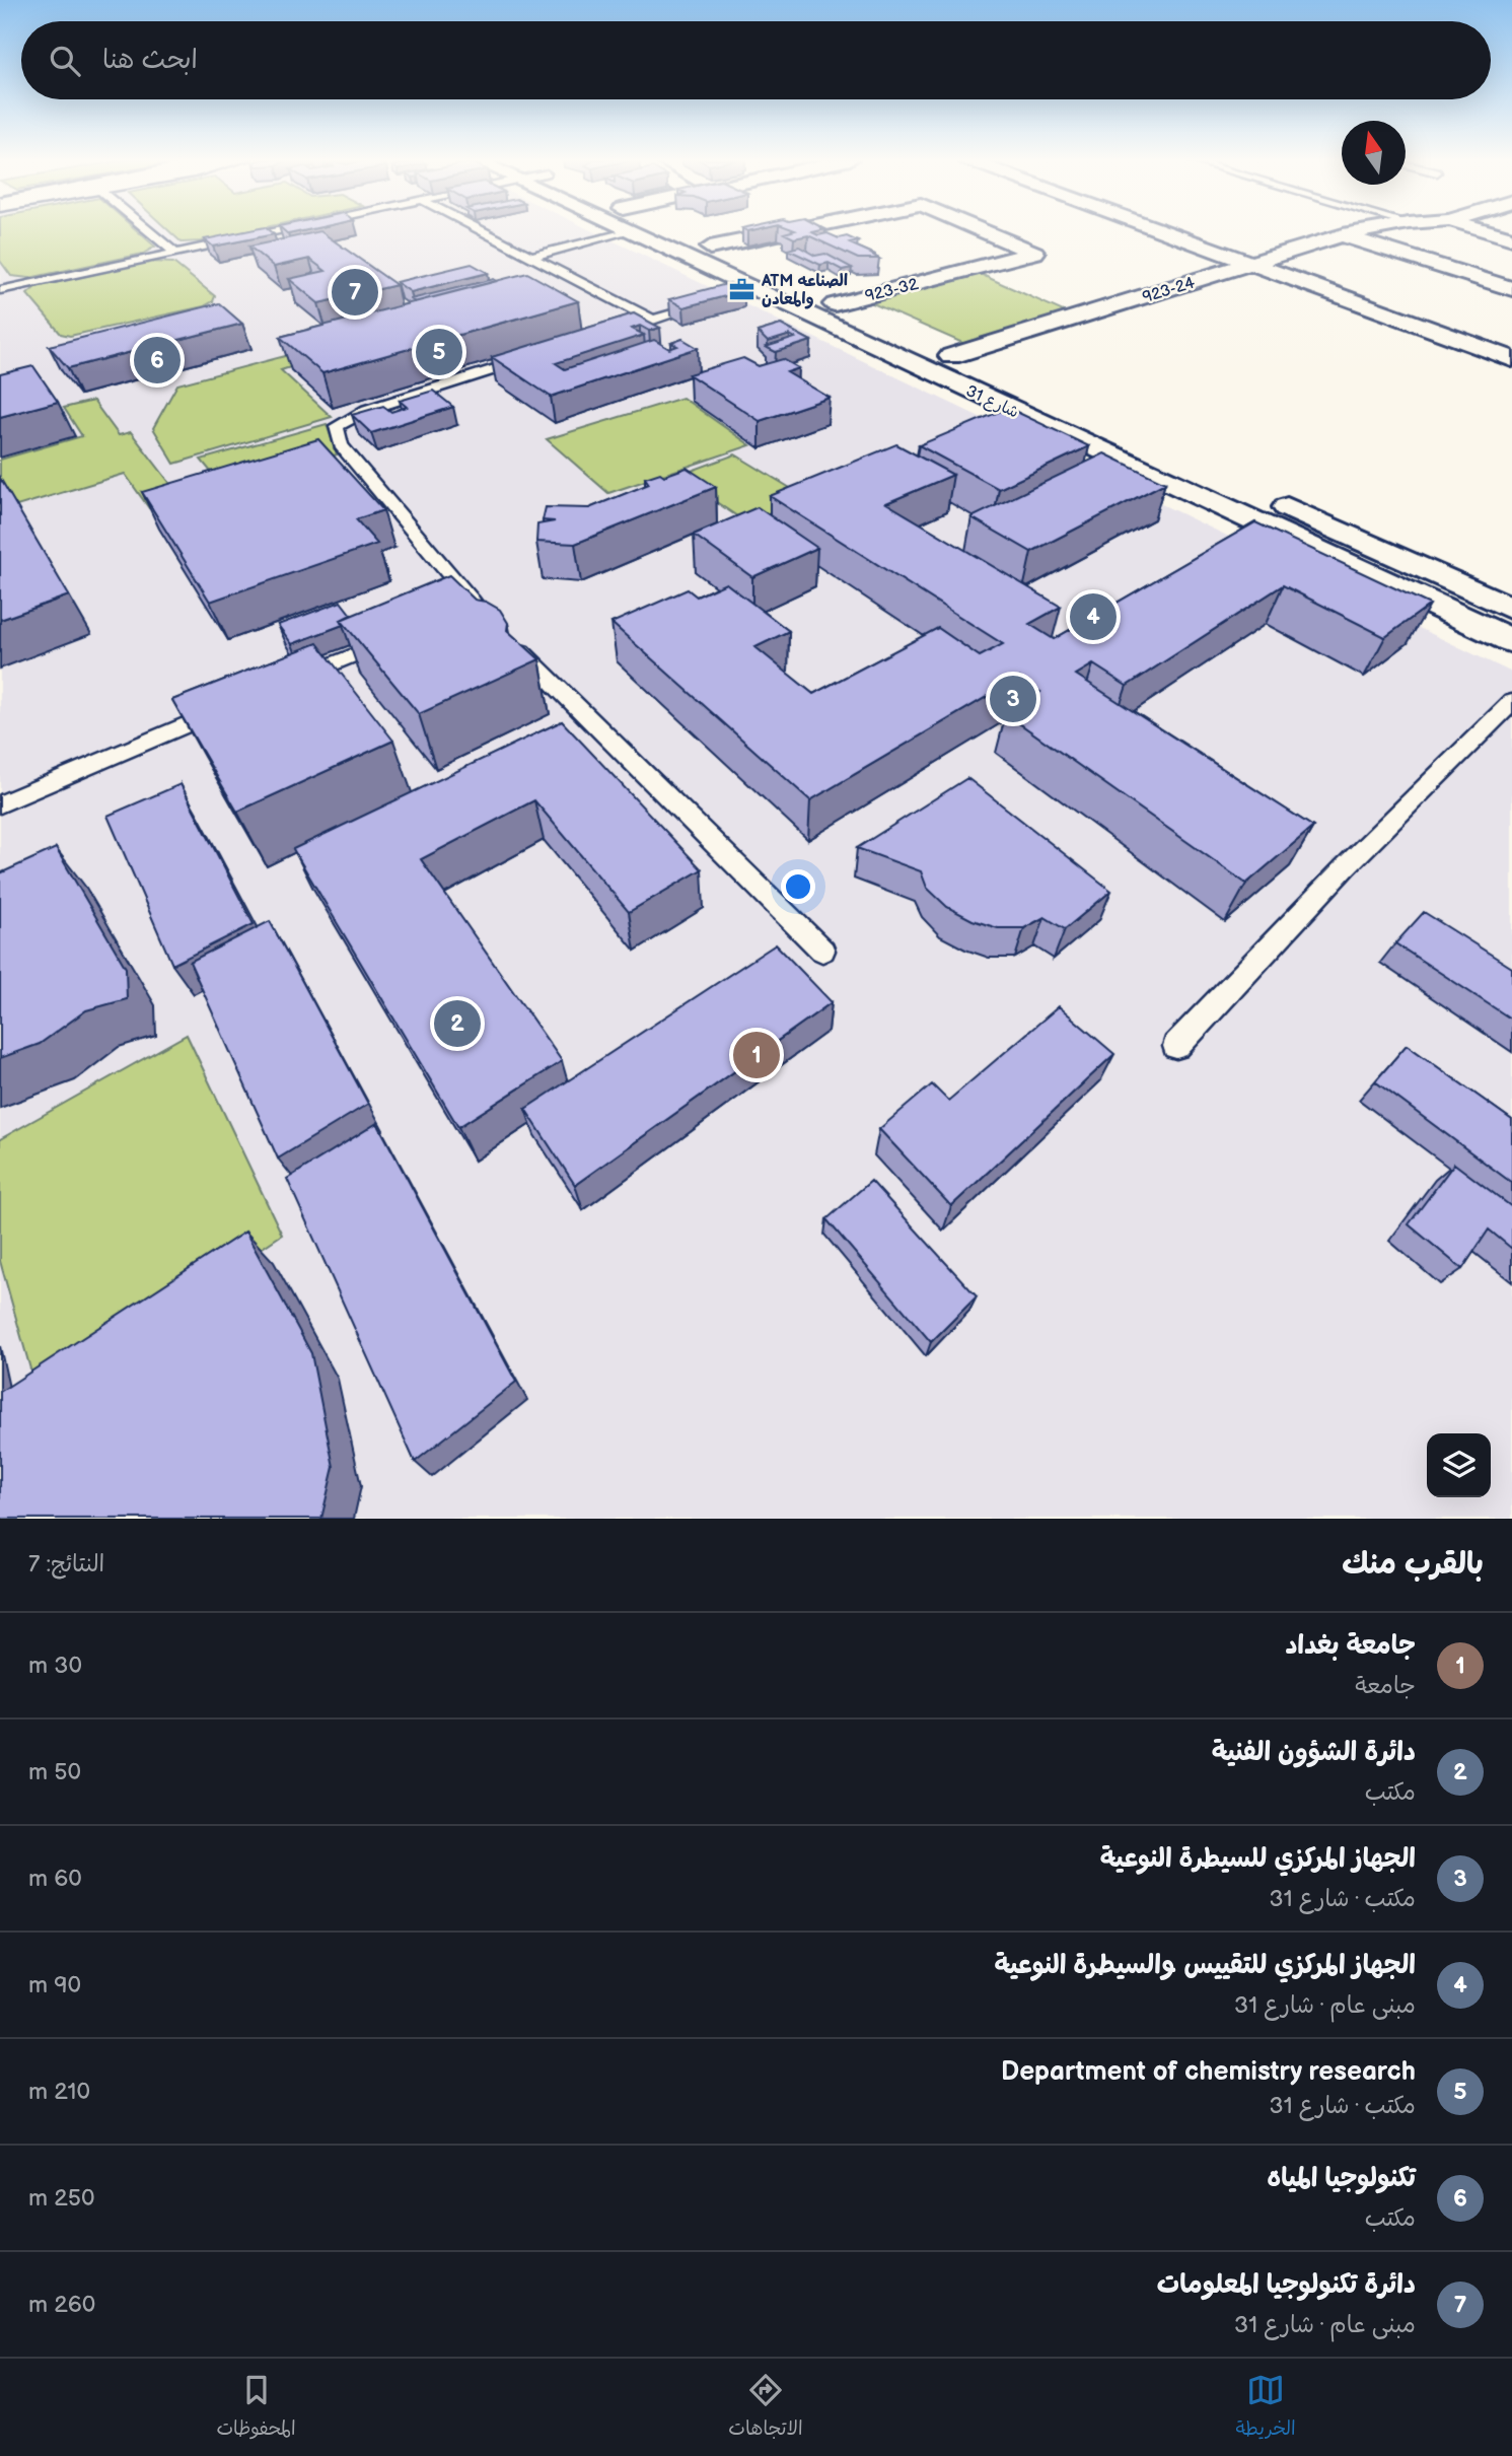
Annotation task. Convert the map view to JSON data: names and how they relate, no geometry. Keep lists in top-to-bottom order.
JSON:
{
  "streets": {
    "street": ["923-32", "923-24", "شارع 31"]
  },
  "crossings": [
    ["923-32", "شارع 31"],
    ["923-24", "شارع 31"]
  ],
  "places": {
    "office": ["ATM الصناعه والمعادن"]
  },
  "north": "top",
  "page": {
    "search": "ابحث هنا",
    "pins": [
      "7",
      "5",
      "6",
      "4",
      "3",
      "2",
      "1"
    ],
    "heading": ["بالقرب منك", "النتائج: 7"],
    "list": [
      {
        "mark": "1",
        "name": "جامعة بغداد",
        "note": "جامعة",
        "value": "30 m"
      },
      {
        "mark": "2",
        "name": "دائرة الشؤون الفنية",
        "note": "مكتب",
        "value": "50 m"
      },
      {
        "mark": "3",
        "name": "الجهاز المركزي للسيطرة النوعية",
        "note": "مكتب · شارع 31",
        "value": "60 m"
      },
      {
        "mark": "4",
        "name": "الجهاز المركزي للتقييس والسيطرة النوعية",
        "note": "مبنى عام · شارع 31",
        "value": "90 m"
      },
      {
        "mark": "5",
        "name": "Department of chemistry research",
        "note": "مكتب · شارع 31",
        "value": "210 m"
      },
      {
        "mark": "6",
        "name": "تكنولوجيا المياه",
        "note": "مكتب",
        "value": "250 m"
      },
      {
        "mark": "7",
        "name": "دائرة تكنولوجيا المعلومات",
        "note": "مبنى عام · شارع 31",
        "value": "260 m"
      }
    ],
    "nav": ["الخريطة", "الاتجاهات", "المحفوظات"]
  }
}
